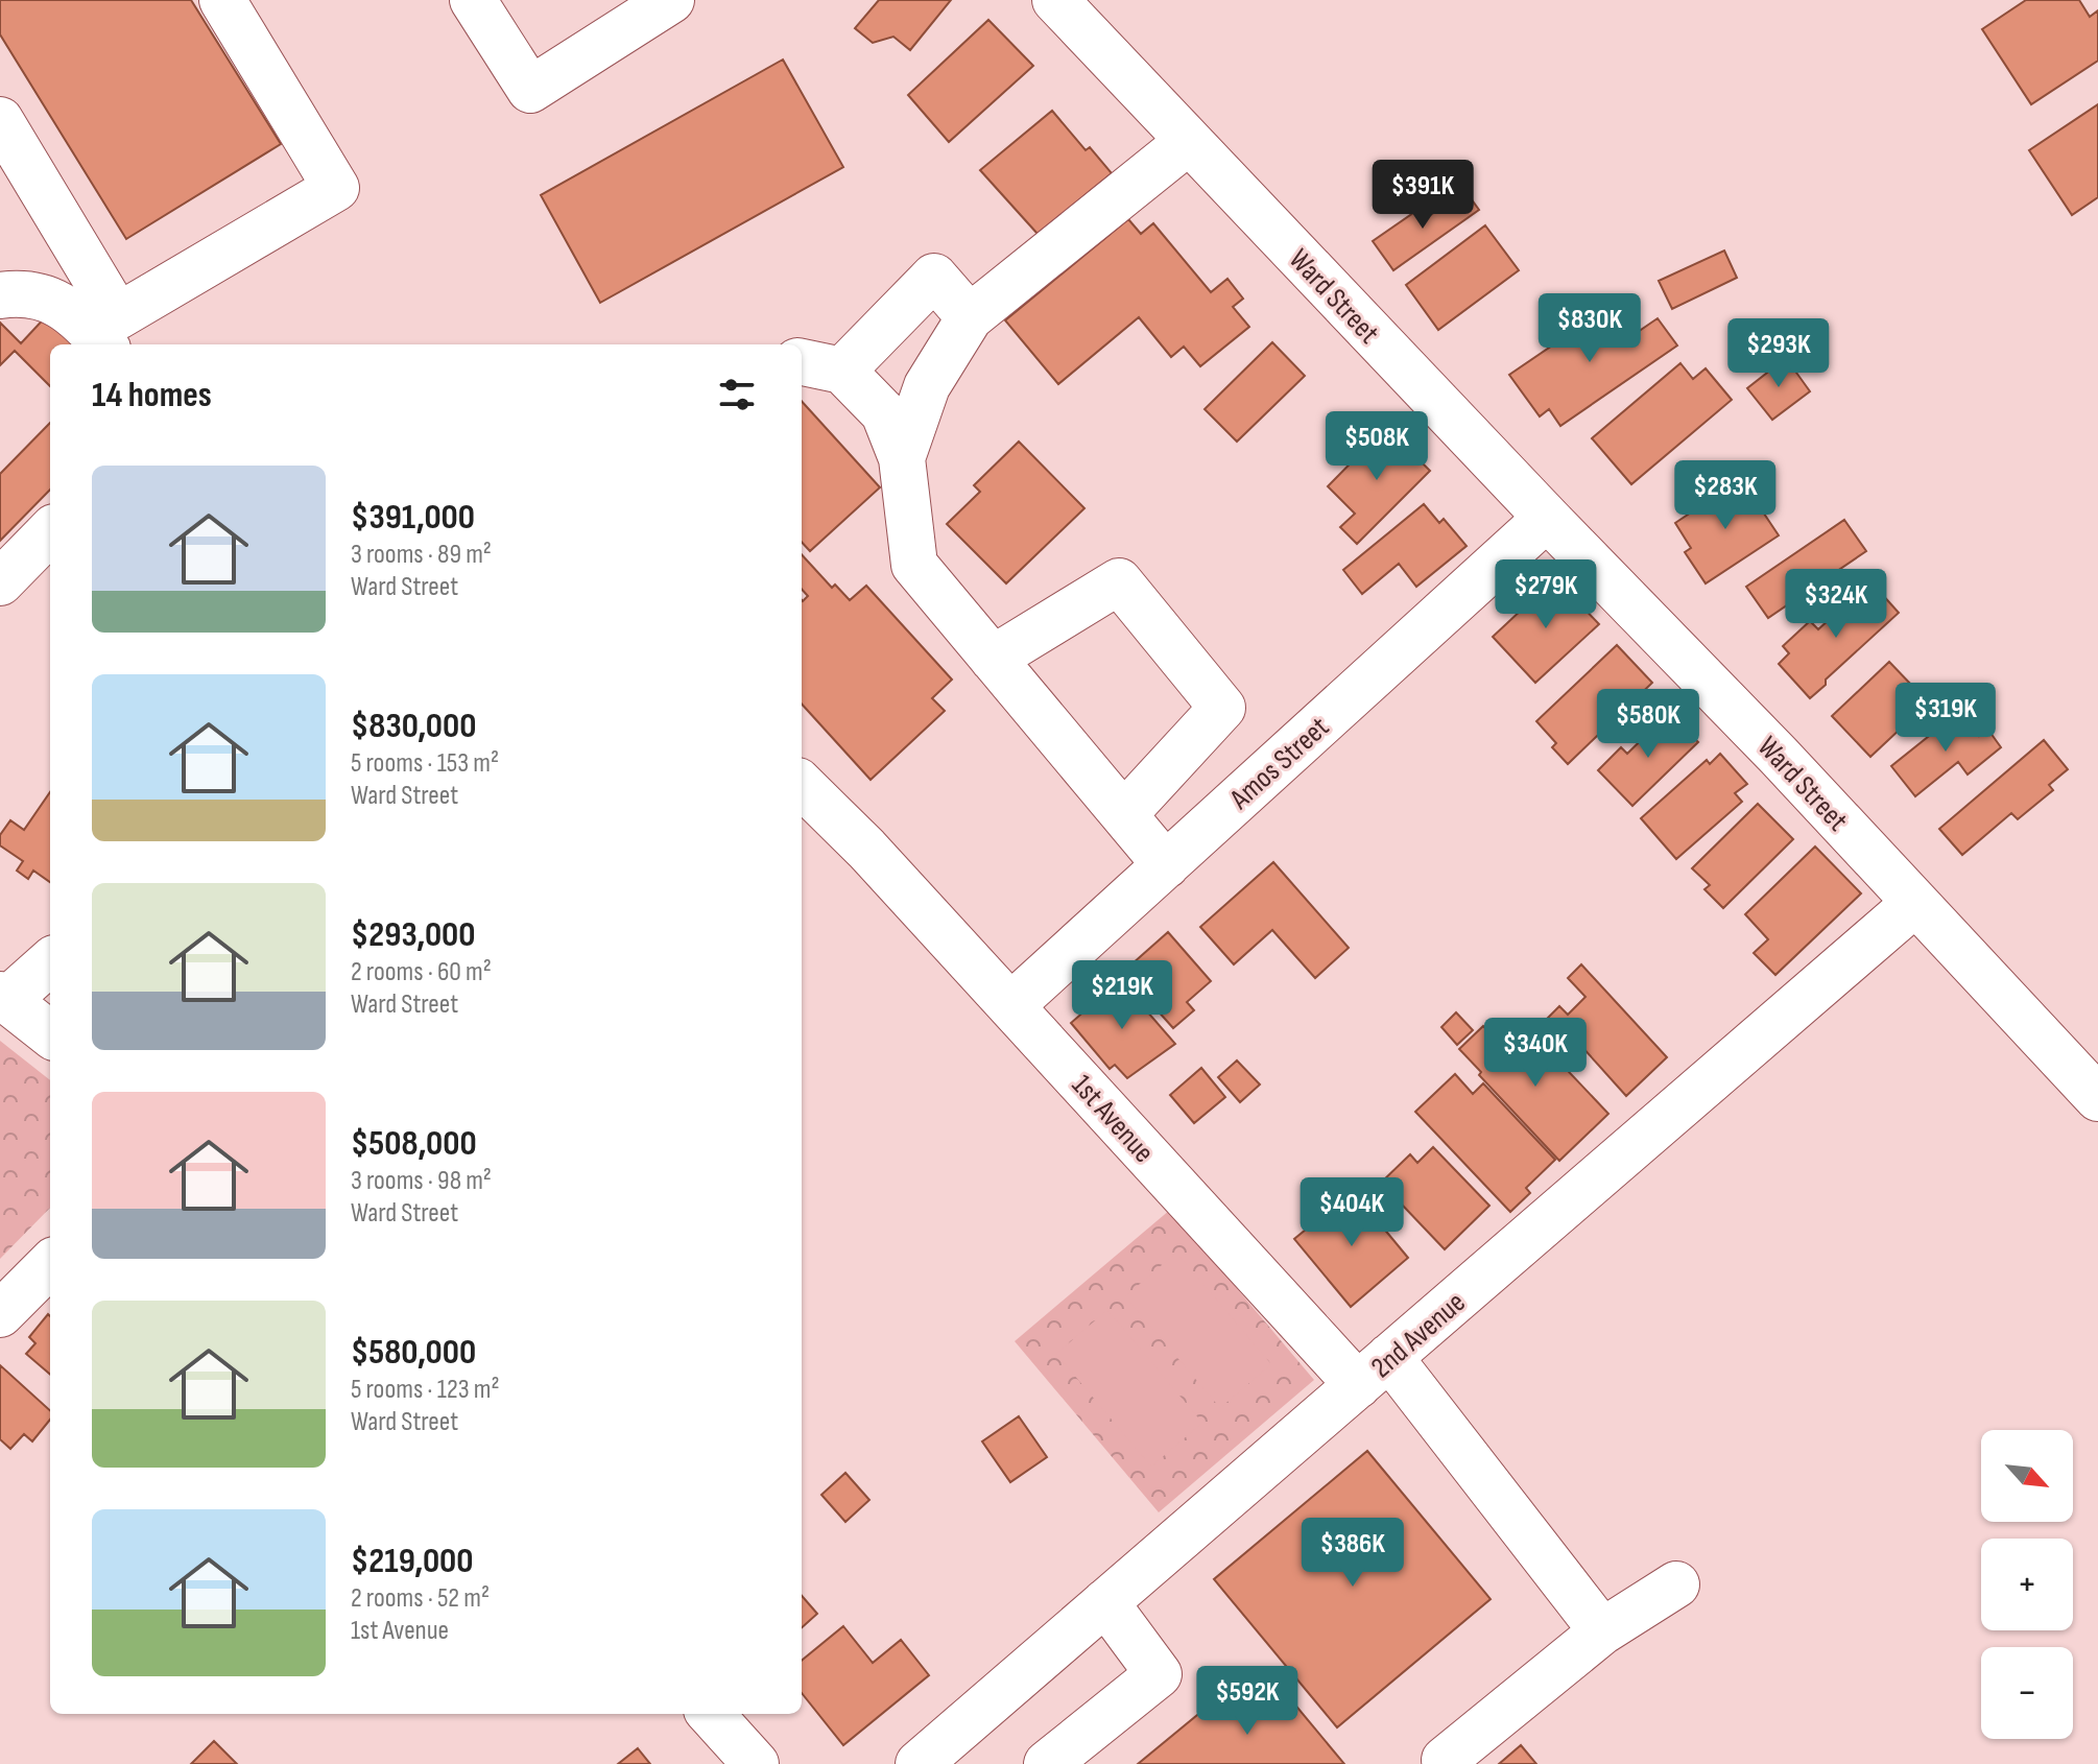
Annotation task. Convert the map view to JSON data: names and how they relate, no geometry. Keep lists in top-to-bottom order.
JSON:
{
  "streets": {
    "street": [
      "Ward Street",
      "Amos Street",
      "1st Avenue",
      "2nd Avenue"
    ]
  },
  "crossings": [
    ["Ward Street", "Amos Street"],
    ["Ward Street", "2nd Avenue"],
    ["Amos Street", "1st Avenue"],
    ["1st Avenue", "2nd Avenue"]
  ],
  "north": "bottom right",
  "page": {
    "price": [
      "$391K",
      "$830K",
      "$293K",
      "$508K",
      "$283K",
      "$279K",
      "$324K",
      "$319K",
      "$580K",
      "$219K",
      "$340K",
      "$404K",
      "$386K",
      "$592K"
    ],
    "heading": "14 homes",
    "list": [
      {
        "name": "$391,000",
        "note": "3 rooms · 89 m² · Ward Street"
      },
      {
        "name": "$830,000",
        "note": "5 rooms · 153 m² · Ward Street"
      },
      {
        "name": "$293,000",
        "note": "2 rooms · 60 m² · Ward Street"
      },
      {
        "name": "$508,000",
        "note": "3 rooms · 98 m² · Ward Street"
      },
      {
        "name": "$580,000",
        "note": "5 rooms · 123 m² · Ward Street"
      },
      {
        "name": "$219,000",
        "note": "2 rooms · 52 m² · 1st Avenue"
      }
    ],
    "map_buttons": ["+", "−"]
  }
}
